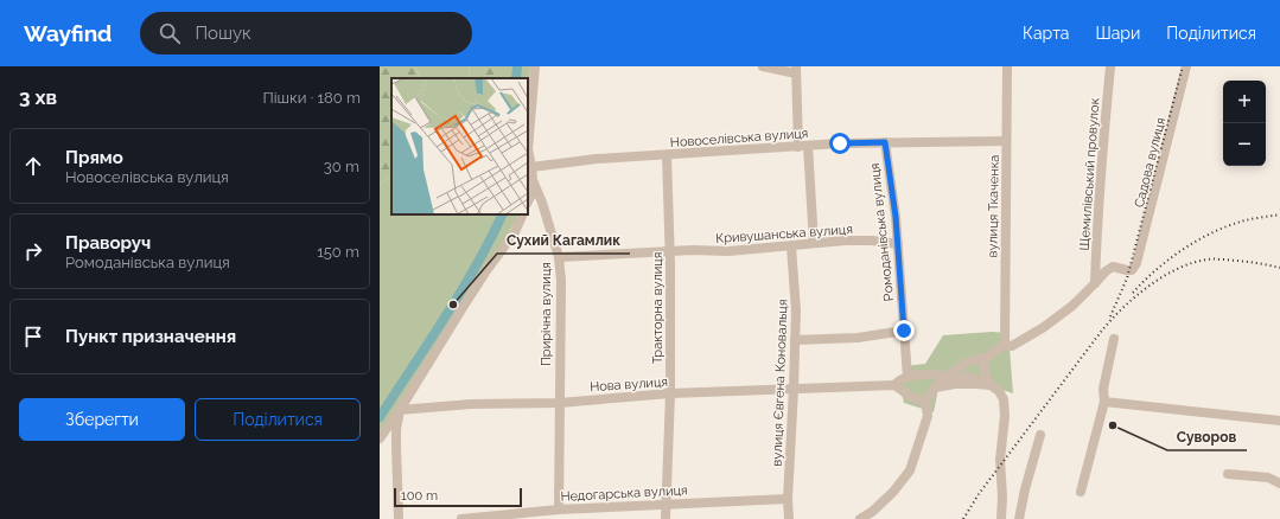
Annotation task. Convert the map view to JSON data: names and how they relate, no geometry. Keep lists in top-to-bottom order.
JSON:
{
  "streets": {
    "street": [
      "Новоселівська вулиця",
      "Садова вулиця",
      "Щемилівський провулок",
      "вулиця Ткаченка",
      "Ромоданівська вулиця",
      "Кривушанська вулиця",
      "Тракторна вулиця",
      "Прирічна вулиця",
      "вулиця Євгена Коновальця",
      "Нова вулиця",
      "Недогарська вулиця"
    ]
  },
  "crossings": [
    ["Новоселівська вулиця", "вулиця Ткаченка"],
    ["Новоселівська вулиця", "Ромоданівська вулиця"],
    ["Новоселівська вулиця", "Тракторна вулиця"],
    ["Новоселівська вулиця", "Прирічна вулиця"],
    ["Садова вулиця", "Щемилівський провулок"],
    ["Ромоданівська вулиця", "Кривушанська вулиця"],
    ["Кривушанська вулиця", "Тракторна вулиця"],
    ["Кривушанська вулиця", "Прирічна вулиця"],
    ["Кривушанська вулиця", "вулиця Євгена Коновальця"],
    ["Тракторна вулиця", "Нова вулиця"],
    ["Тракторна вулиця", "Недогарська вулиця"],
    ["Прирічна вулиця", "Нова вулиця"],
    ["Прирічна вулиця", "Недогарська вулиця"],
    ["вулиця Євгена Коновальця", "Нова вулиця"],
    ["вулиця Євгена Коновальця", "Недогарська вулиця"]
  ],
  "places": ["Сухий Кагамлик", "Суворов"],
  "scale_bar": "100 m",
  "page": {
    "header": "Wayfind",
    "search": "Пошук",
    "nav": ["Карта", "Шари", "Поділитися"],
    "heading": ["3 хв", "Пішки · 180 m"],
    "map_buttons": ["+", "−"],
    "list": [
      ["Прямо", "Новоселівська вулиця", "30 m"],
      ["Праворуч", "Ромоданівська вулиця", "150 m"],
      "Пункт призначення"
    ],
    "buttons": ["Зберегти", "Поділитися"],
    "scale": "100 m"
  }
}
